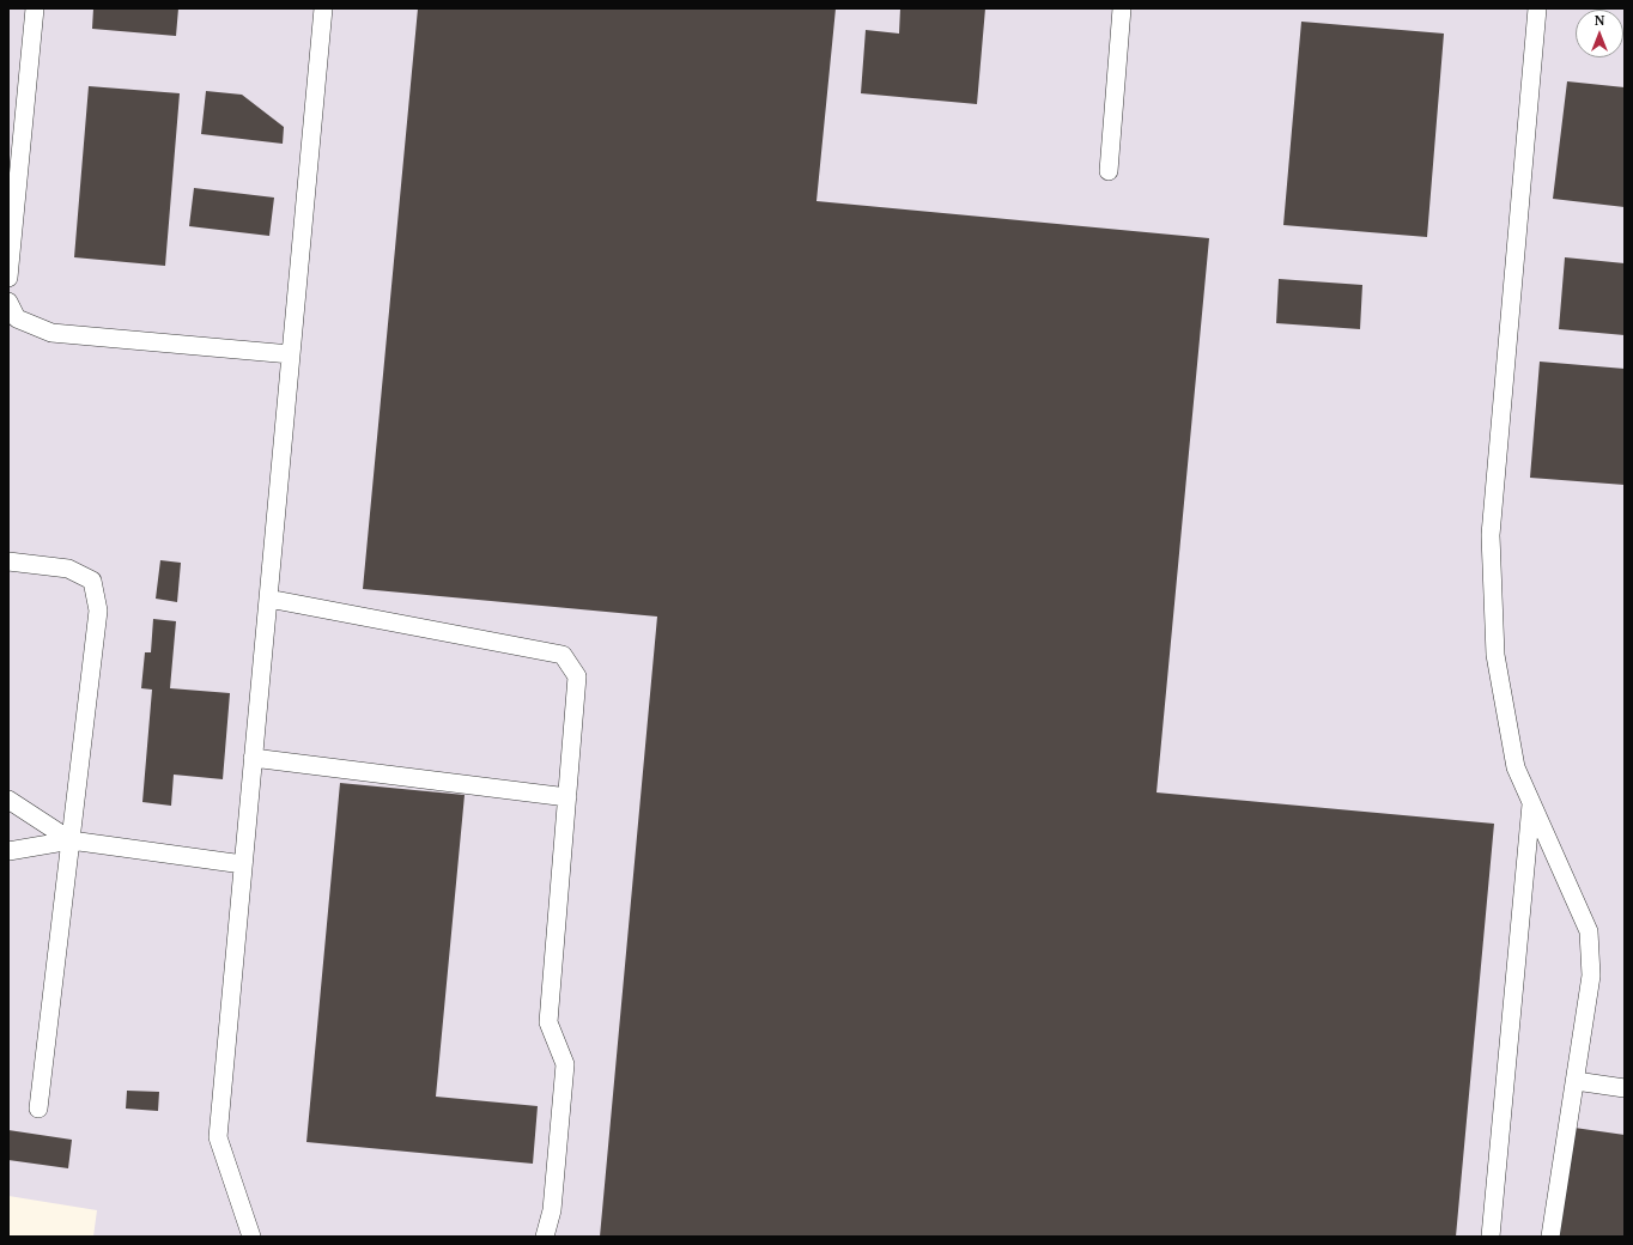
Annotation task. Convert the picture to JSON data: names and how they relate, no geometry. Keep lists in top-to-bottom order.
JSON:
{
  "north": "top"
}
